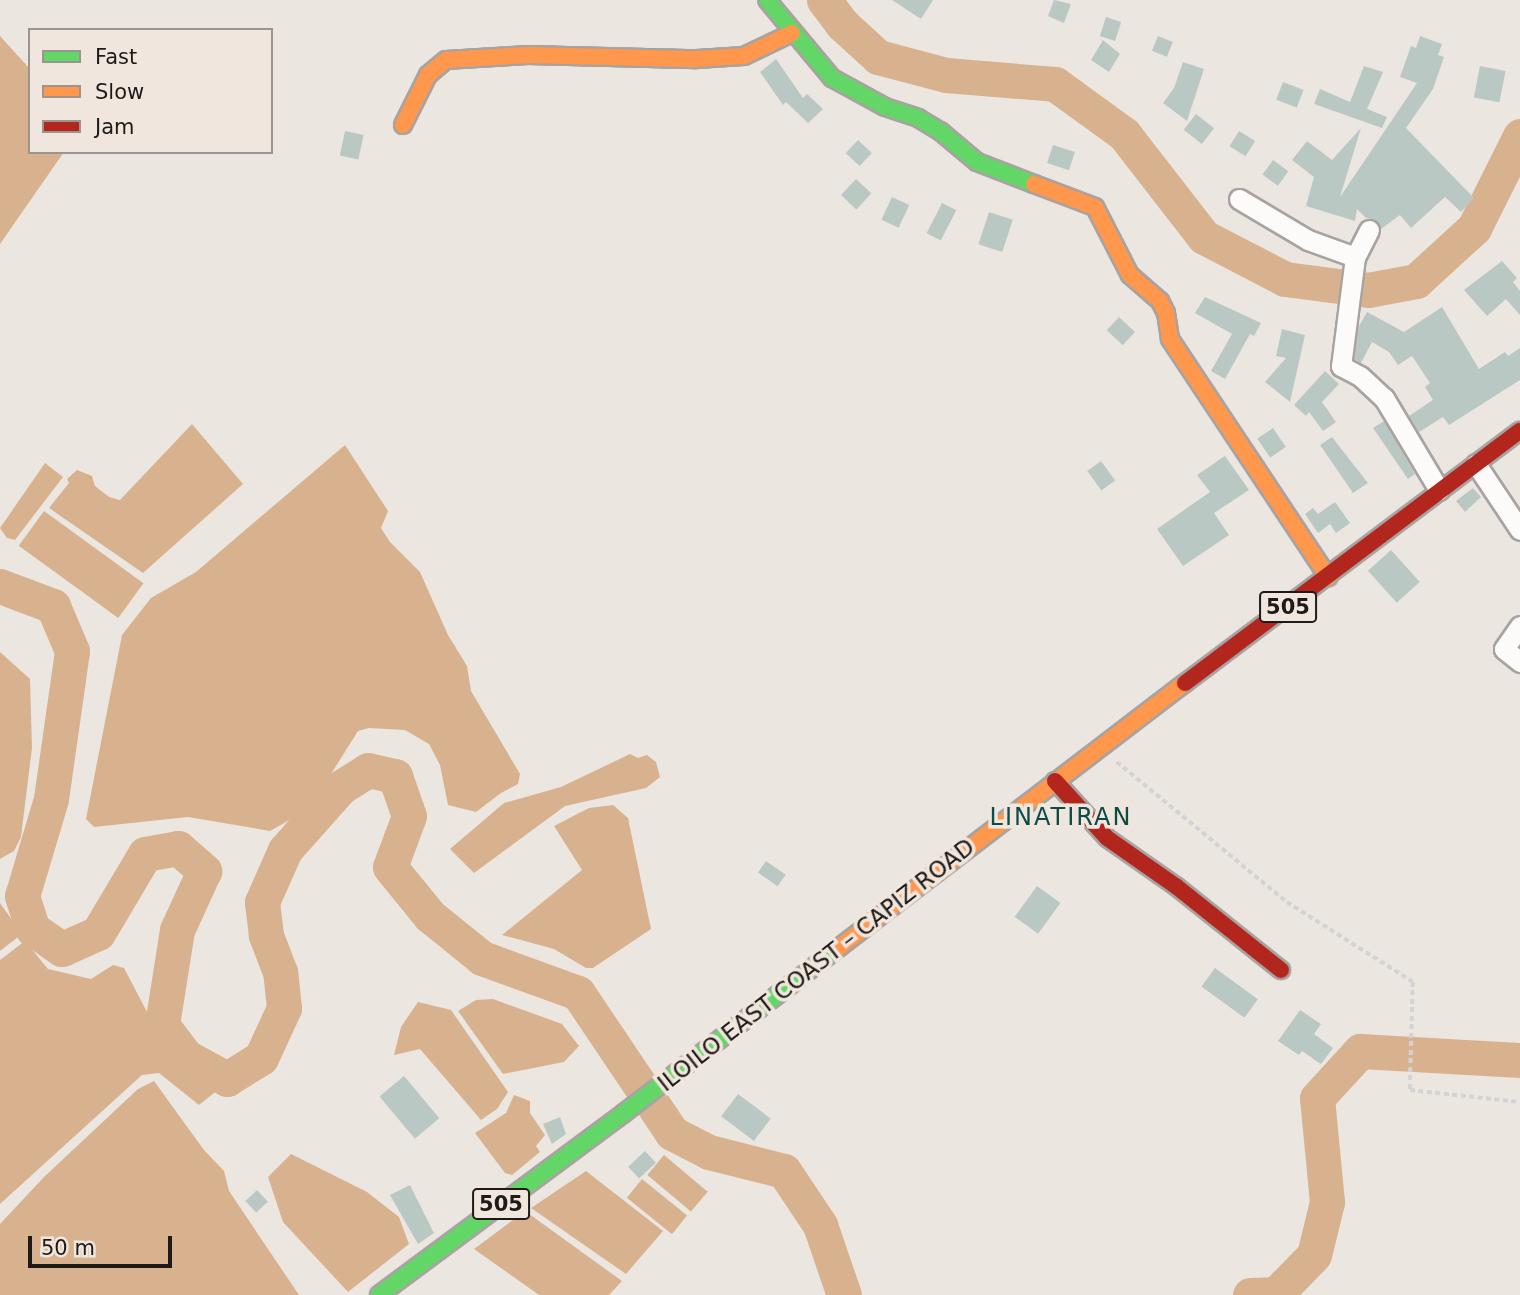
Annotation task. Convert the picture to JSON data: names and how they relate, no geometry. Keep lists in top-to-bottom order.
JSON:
{
  "streets": {
    "street": ["505", "ILOILO EAST COAST – CAPIZ ROAD"]
  },
  "districts": ["LINATIRAN"],
  "legend": ["Fast", "Slow", "Jam"],
  "scale_bar": "50 m"
}
